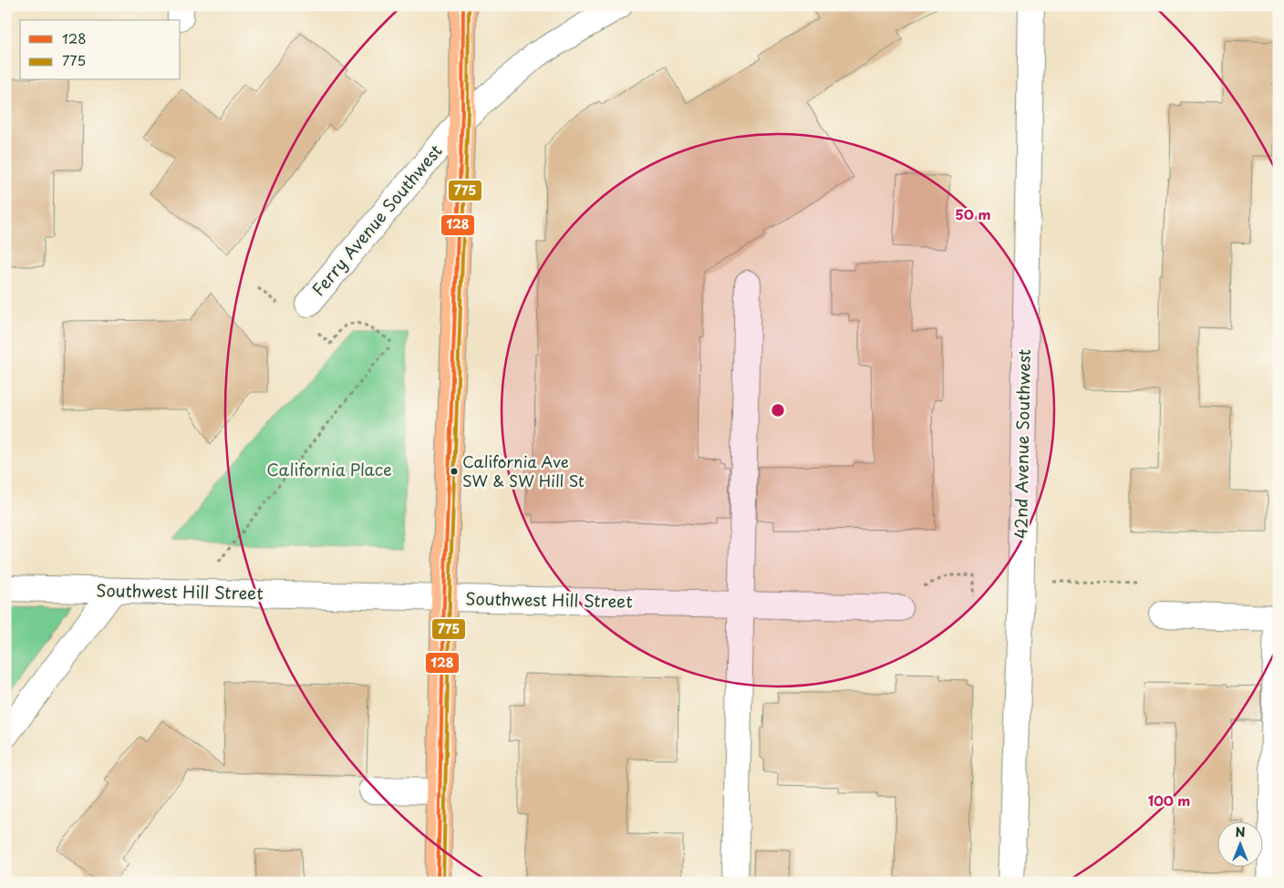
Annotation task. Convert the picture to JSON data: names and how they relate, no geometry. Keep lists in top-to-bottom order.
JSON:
{
  "streets": {
    "street": ["Ferry Avenue Southwest", "42nd Avenue Southwest", "Southwest Hill Street"]
  },
  "parks": ["California Place"],
  "places": ["California Ave SW & SW Hill St"],
  "lines": ["transit line 128", "transit line 775"],
  "legend": ["128", "775"],
  "north": "top",
  "rings": ["50 m", "100 m"]
}
